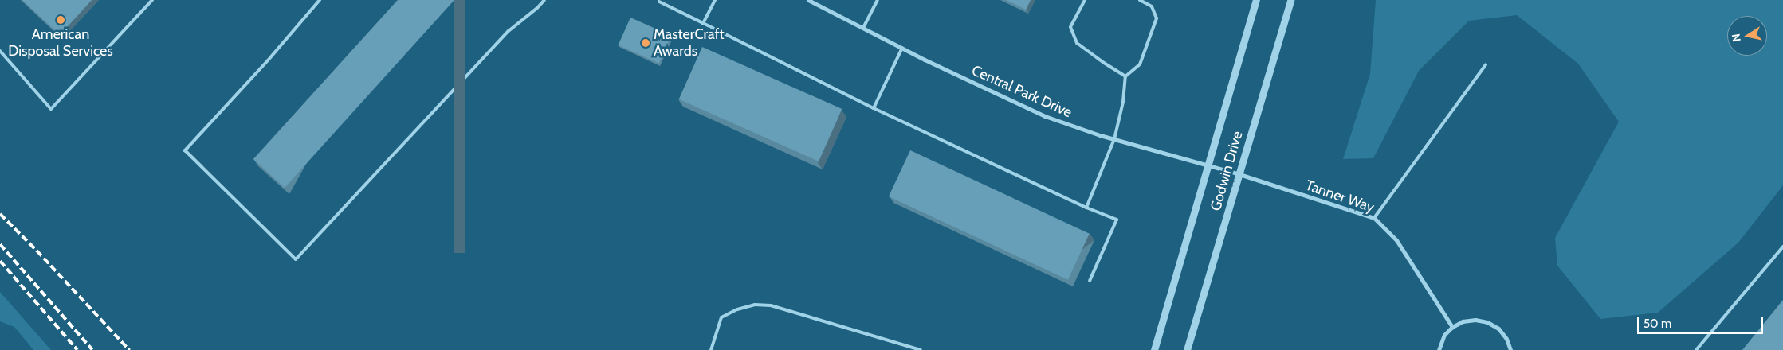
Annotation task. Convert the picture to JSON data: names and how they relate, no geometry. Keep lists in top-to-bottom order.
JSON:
{
  "streets": {
    "street": ["Central Park Drive", "Godwin Drive", "Tanner Way"]
  },
  "crossings": [
    ["Central Park Drive", "Godwin Drive"],
    ["Central Park Drive", "Tanner Way"],
    ["Godwin Drive", "Tanner Way"]
  ],
  "places": ["American Disposal Services", "MasterCraft Awards"],
  "scale_bar": "50 m",
  "north": "left"
}
